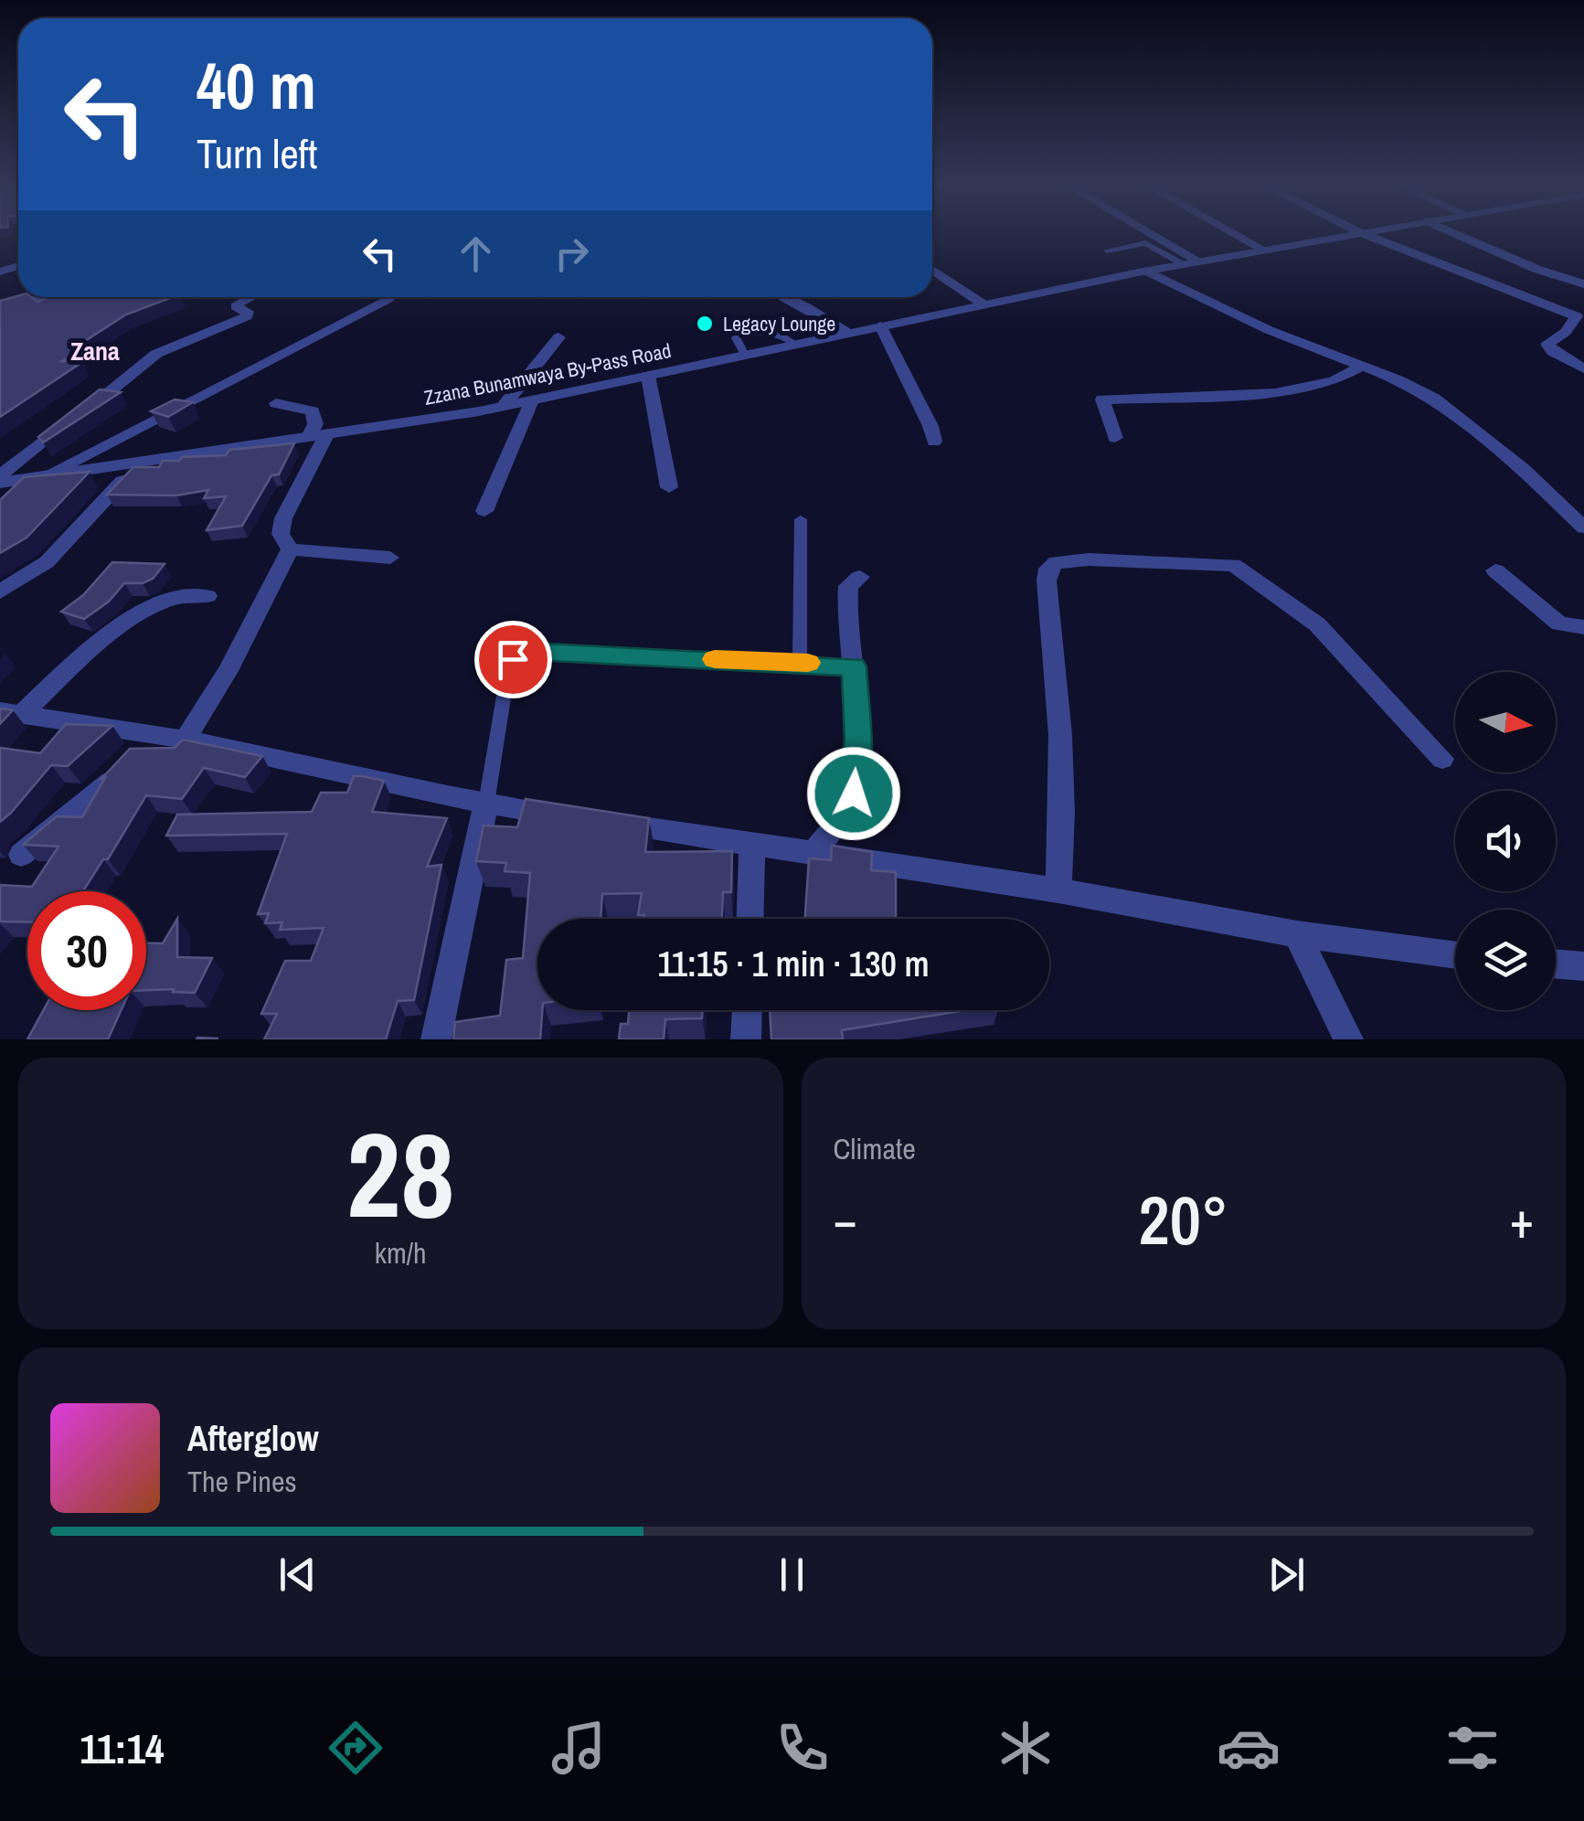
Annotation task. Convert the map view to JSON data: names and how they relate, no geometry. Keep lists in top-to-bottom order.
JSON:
{
  "streets": {
    "street": ["Zzana Bunamwaya By-Pass Road"]
  },
  "districts": ["Zana"],
  "places": ["Legacy Lounge"],
  "north": "right",
  "page": {
    "turn": ["40 m", "Turn left"],
    "limit": "30",
    "trip": "11:15 · 1 min · 130 m",
    "tile": [
      ["28", "km/h"],
      "Climate"
    ],
    "heat": ["−", "20°", "+"],
    "song": ["Afterglow", "The Pines"],
    "tabs": "11:14"
  }
}
